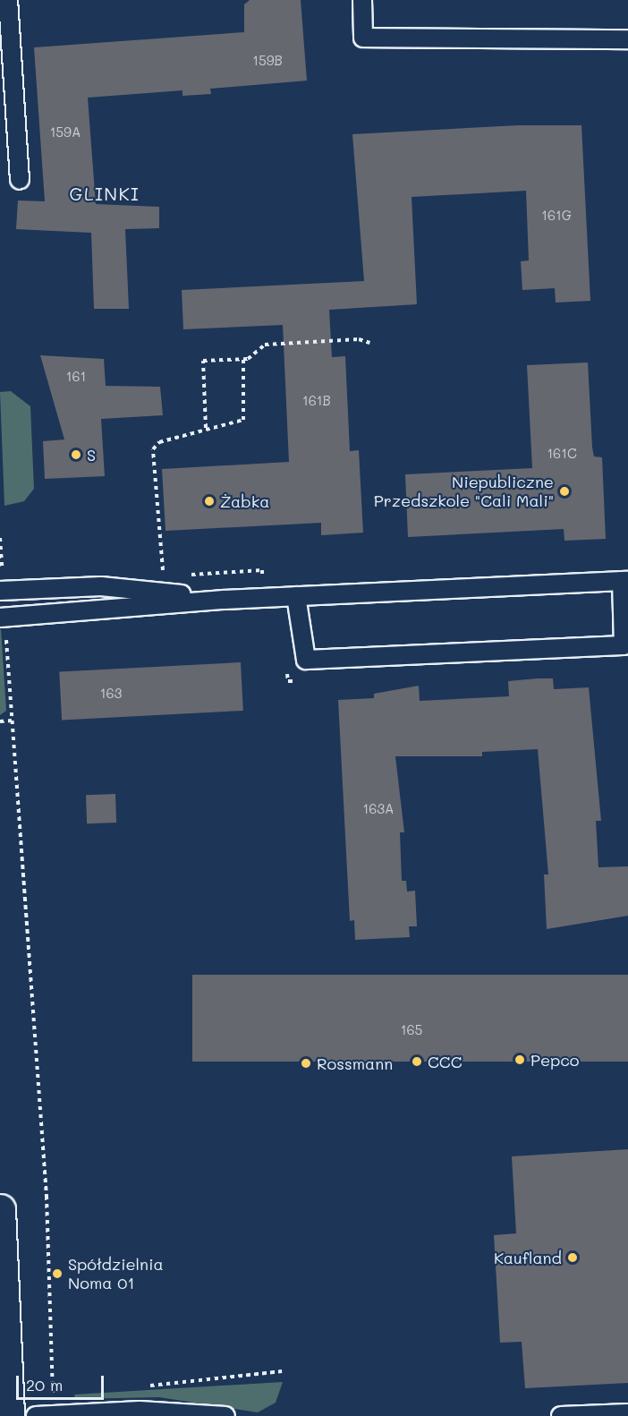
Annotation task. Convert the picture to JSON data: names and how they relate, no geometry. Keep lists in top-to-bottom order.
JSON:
{
  "districts": ["GLINKI"],
  "places": [
    "S",
    "Niepubliczne Przedszkole \"Cali Mali\"",
    "Żabka",
    "Pepco",
    "CCC",
    "Rossmann",
    "Kaufland",
    "Spółdzielnia Noma 01"
  ],
  "house_numbers": [
    "159B",
    "159A",
    "161G",
    "161",
    "161B",
    "161C",
    "163",
    "163A",
    "165"
  ],
  "scale_bar": "20 m"
}
